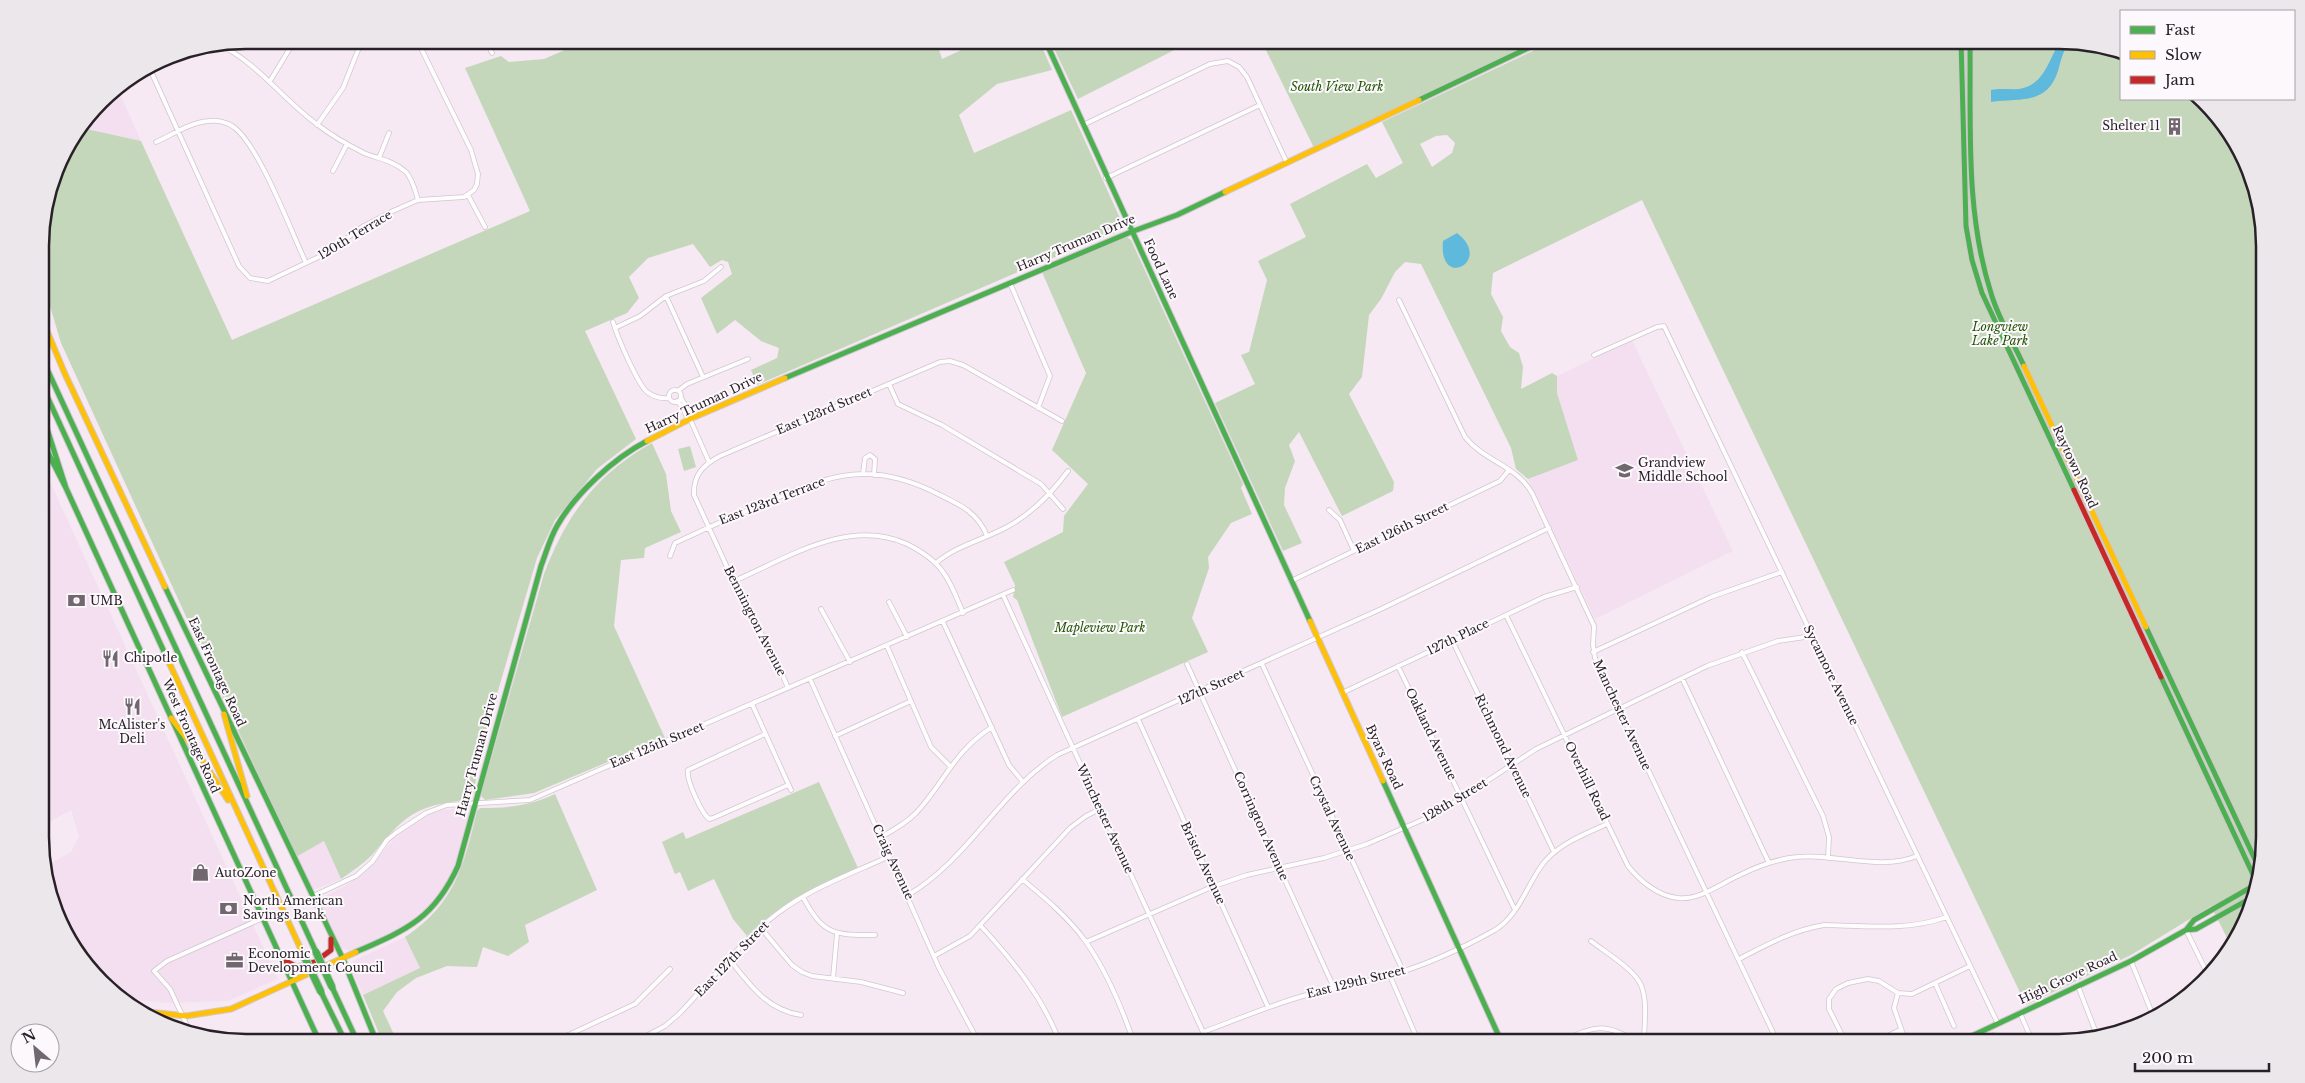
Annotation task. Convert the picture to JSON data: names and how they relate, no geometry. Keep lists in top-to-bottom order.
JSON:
{
  "streets": {
    "main road": [
      "Harry Truman Drive",
      "Food Lane",
      "Raytown Road",
      "East Frontage Road",
      "West Frontage Road",
      "Byars Road",
      "High Grove Road"
    ],
    "street": [
      "120th Terrace",
      "East 123rd Street",
      "East 123rd Terrace",
      "East 126th Street",
      "Bennington Avenue",
      "127th Place",
      "Sycamore Avenue",
      "127th Street",
      "Manchester Avenue",
      "Oakland Avenue",
      "East 125th Street",
      "Richmond Avenue",
      "Overhill Road",
      "128th Street",
      "Crystal Avenue",
      "Winchester Avenue",
      "Corrington Avenue",
      "Craig Avenue",
      "Bristol Avenue",
      "East 127th Street",
      "East 129th Street"
    ]
  },
  "crossings": [
    ["Harry Truman Drive", "Food Lane"],
    ["Harry Truman Drive", "East Frontage Road"],
    ["Harry Truman Drive", "West Frontage Road"],
    ["Harry Truman Drive", "East 125th Street"],
    ["Food Lane", "Byars Road"],
    ["East 123rd Street", "Bennington Avenue"],
    ["East 123rd Terrace", "Bennington Avenue"],
    ["East 126th Street", "Manchester Avenue"],
    ["East 126th Street", "Byars Road"],
    ["Bennington Avenue", "East 125th Street"],
    ["127th Place", "Manchester Avenue"],
    ["127th Place", "Oakland Avenue"],
    ["127th Place", "Richmond Avenue"],
    ["127th Place", "Byars Road"],
    ["127th Place", "Overhill Road"],
    ["East Frontage Road", "East 125th Street"],
    ["Sycamore Avenue", "Overhill Road"],
    ["Sycamore Avenue", "128th Street"],
    ["Sycamore Avenue", "High Grove Road"],
    ["127th Street", "Manchester Avenue"],
    ["127th Street", "Byars Road"],
    ["127th Street", "Crystal Avenue"],
    ["127th Street", "Winchester Avenue"],
    ["127th Street", "Corrington Avenue"],
    ["127th Street", "Craig Avenue"],
    ["127th Street", "Bristol Avenue"],
    ["Manchester Avenue", "Overhill Road"],
    ["Manchester Avenue", "128th Street"],
    ["Oakland Avenue", "128th Street"],
    ["Oakland Avenue", "East 129th Street"],
    ["East 125th Street", "Winchester Avenue"],
    ["East 125th Street", "Craig Avenue"],
    ["Richmond Avenue", "128th Street"],
    ["Richmond Avenue", "East 129th Street"],
    ["Byars Road", "128th Street"],
    ["Byars Road", "East 129th Street"],
    ["Overhill Road", "128th Street"],
    ["Overhill Road", "East 129th Street"],
    ["128th Street", "Crystal Avenue"],
    ["128th Street", "Winchester Avenue"],
    ["128th Street", "Corrington Avenue"],
    ["128th Street", "Bristol Avenue"],
    ["Crystal Avenue", "East 129th Street"],
    ["Winchester Avenue", "East 129th Street"],
    ["Corrington Avenue", "East 129th Street"],
    ["Craig Avenue", "East 127th Street"],
    ["Bristol Avenue", "East 129th Street"]
  ],
  "parks": ["South View Park", "Longview Lake Park", "Mapleview Park"],
  "places": {
    "building": ["Shelter 11"],
    "school or university": ["Grandview Middle School"],
    "bank": ["UMB", "North American Savings Bank"],
    "restaurant": ["Chipotle", "McAlister's Deli"],
    "shop": ["AutoZone"],
    "office": ["Economic Development Council"]
  },
  "legend": ["Fast", "Slow", "Jam"],
  "scale_bar": "200 m",
  "north": "top left"
}
